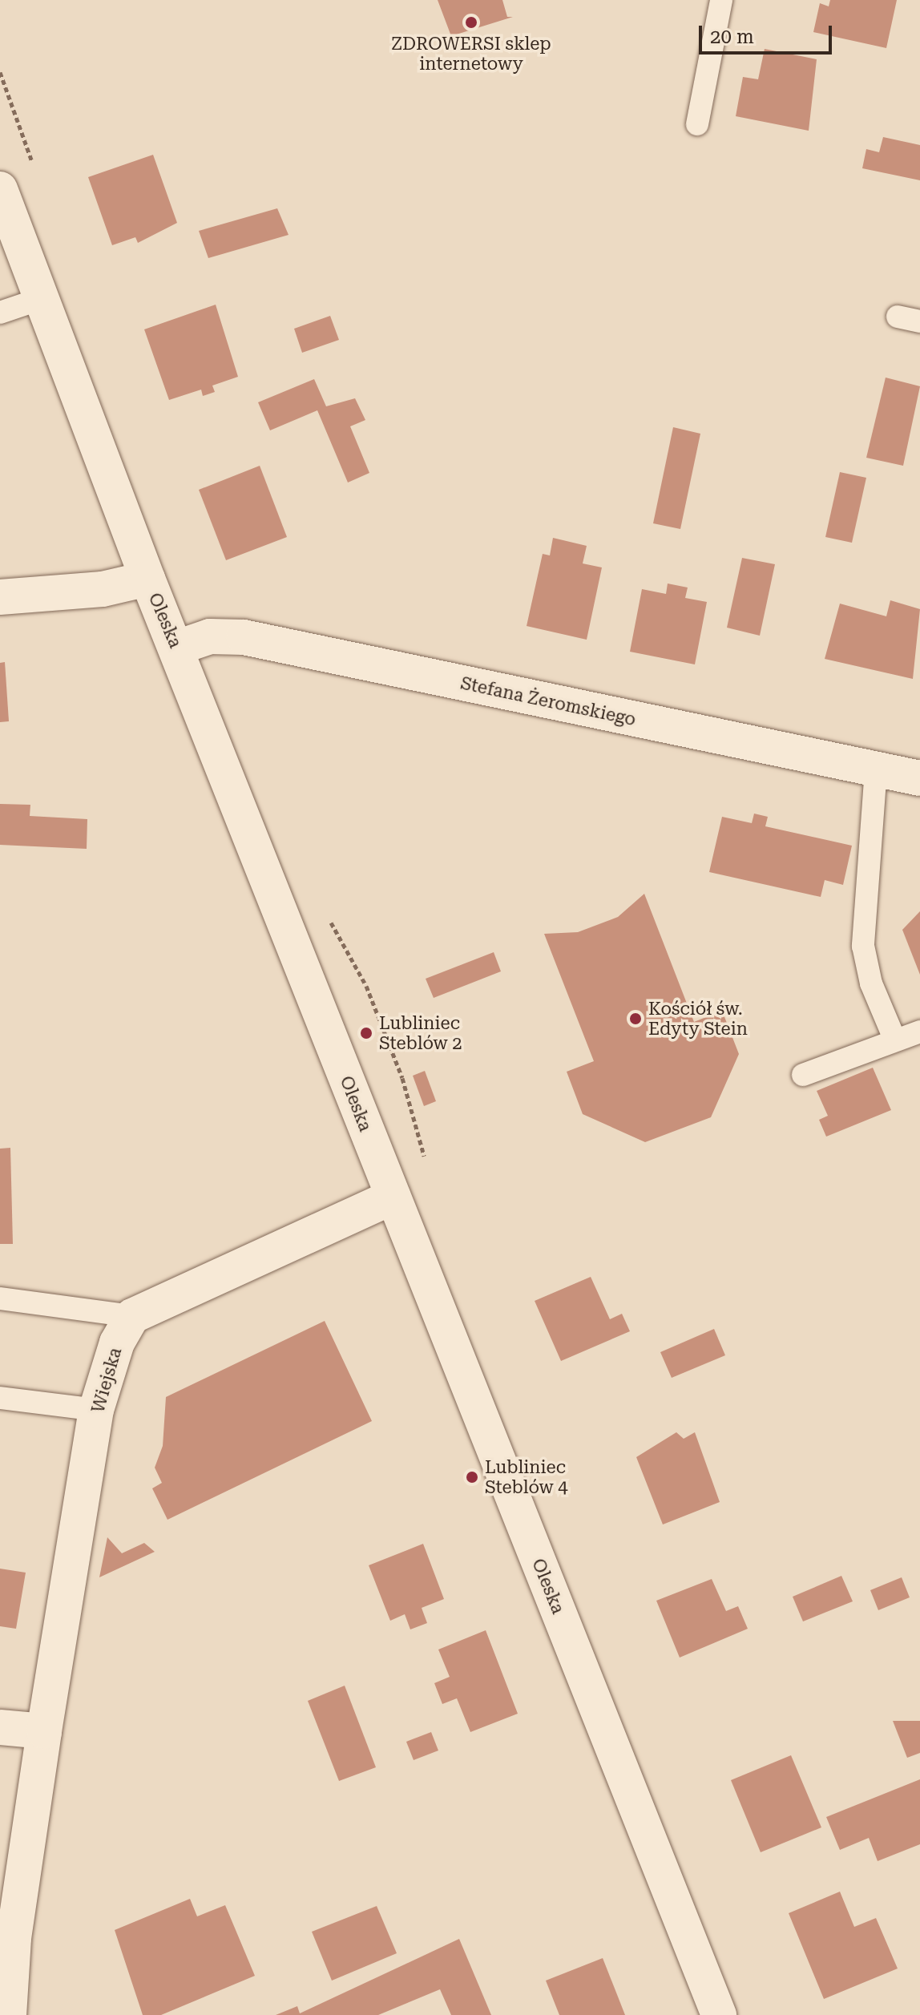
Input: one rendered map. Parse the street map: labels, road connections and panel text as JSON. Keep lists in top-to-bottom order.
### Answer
{
  "streets": {
    "street": ["Oleska", "Stefana Żeromskiego", "Wiejska"]
  },
  "crossings": [
    ["Oleska", "Stefana Żeromskiego"]
  ],
  "places": [
    "ZDROWERSI sklep internetowy",
    "Kościół św. Edyty Stein",
    "Lubliniec Steblów 2",
    "Lubliniec Steblów 4"
  ],
  "scale_bar": "20 m"
}
